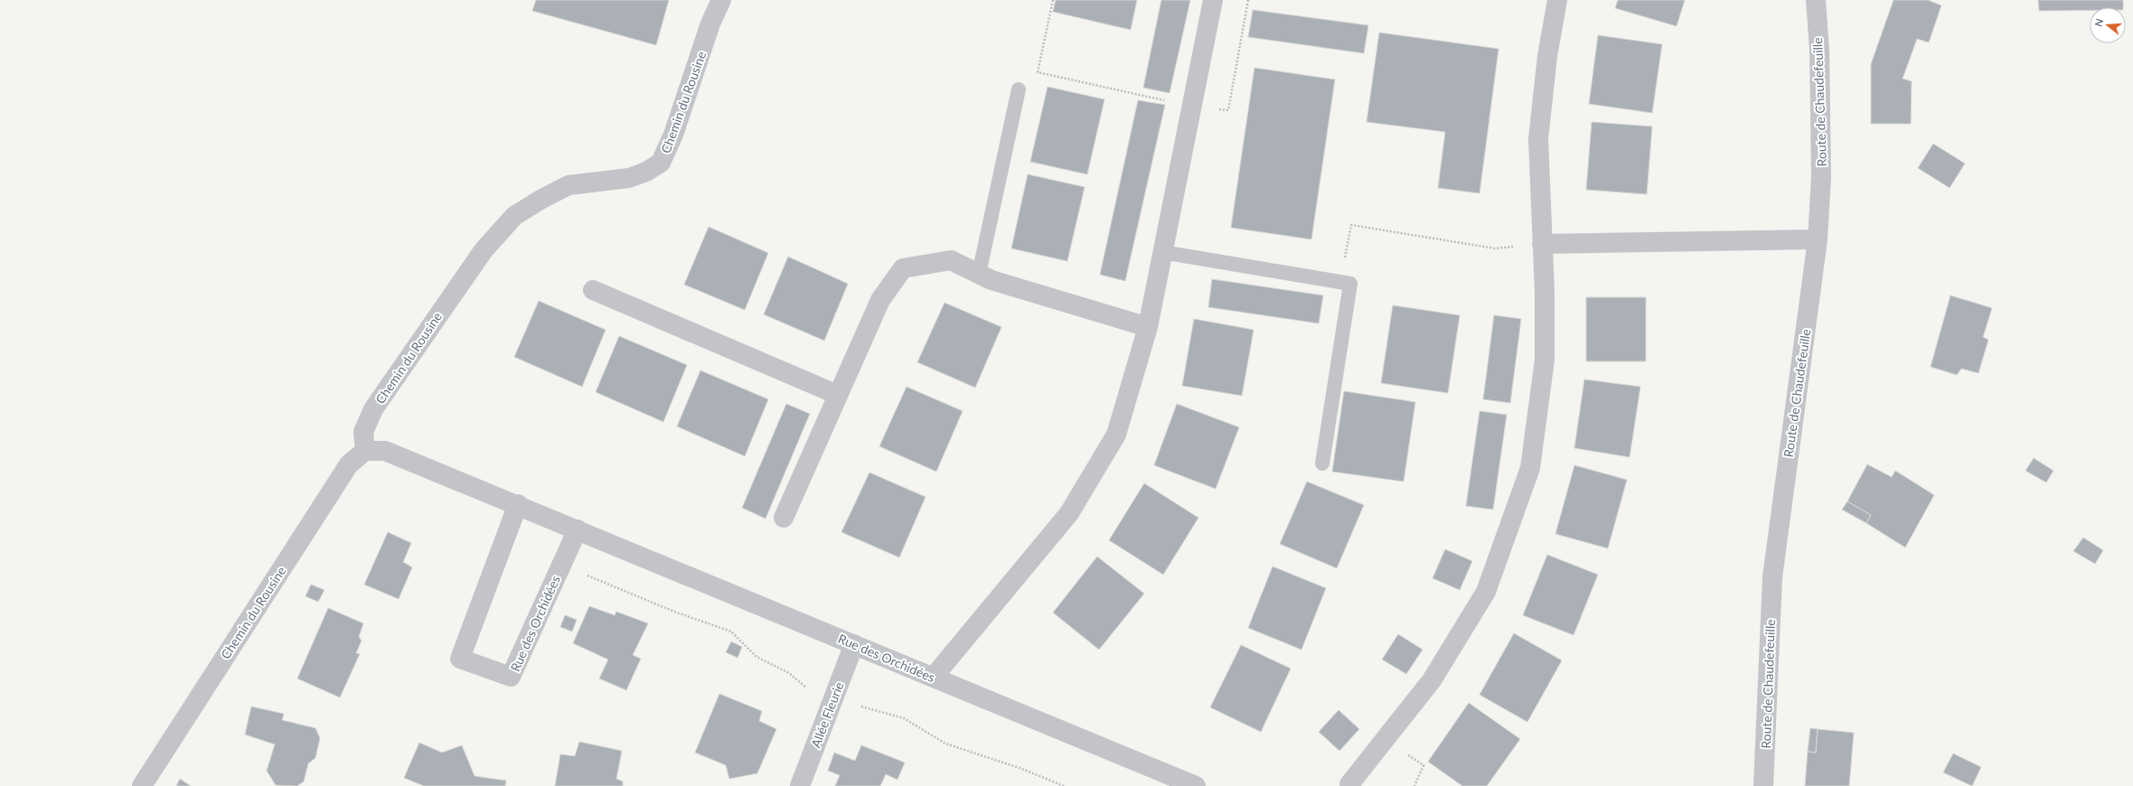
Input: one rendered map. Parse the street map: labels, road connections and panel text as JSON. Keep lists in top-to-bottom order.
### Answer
{
  "streets": {
    "street": [
      "Chemin du Rousine",
      "Route de Chaudefeuille",
      "Rue des Orchidées",
      "Allée Fleurie"
    ]
  },
  "crossings": [
    ["Chemin du Rousine", "Rue des Orchidées"],
    ["Rue des Orchidées", "Allée Fleurie"]
  ],
  "north": "left"
}
